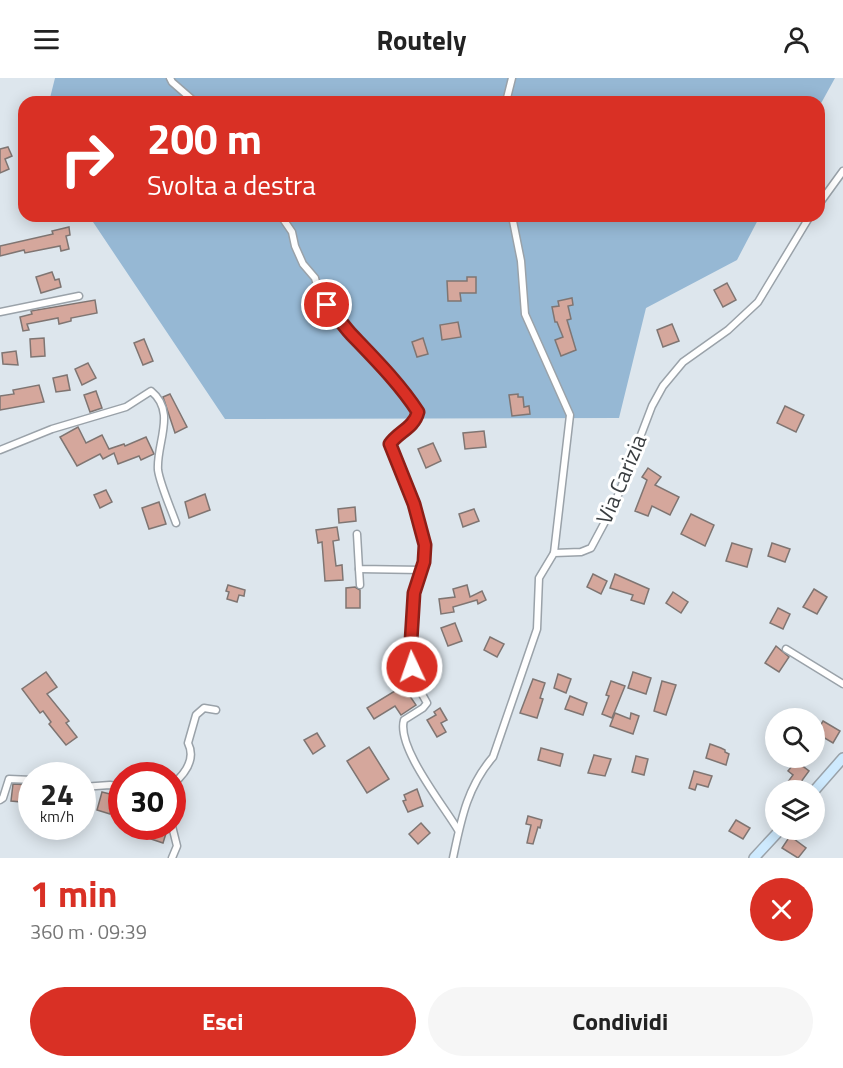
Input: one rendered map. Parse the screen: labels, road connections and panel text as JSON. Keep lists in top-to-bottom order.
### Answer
{
  "streets": {
    "street": ["Via Carizia"]
  },
  "page": {
    "header": "Routely",
    "turn": ["200 m", "Svolta a destra"],
    "speed": "24 km/h",
    "limit": "30",
    "heading": ["1 min", "360 m · 09:39"],
    "buttons": ["Esci", "Condividi"]
  }
}
